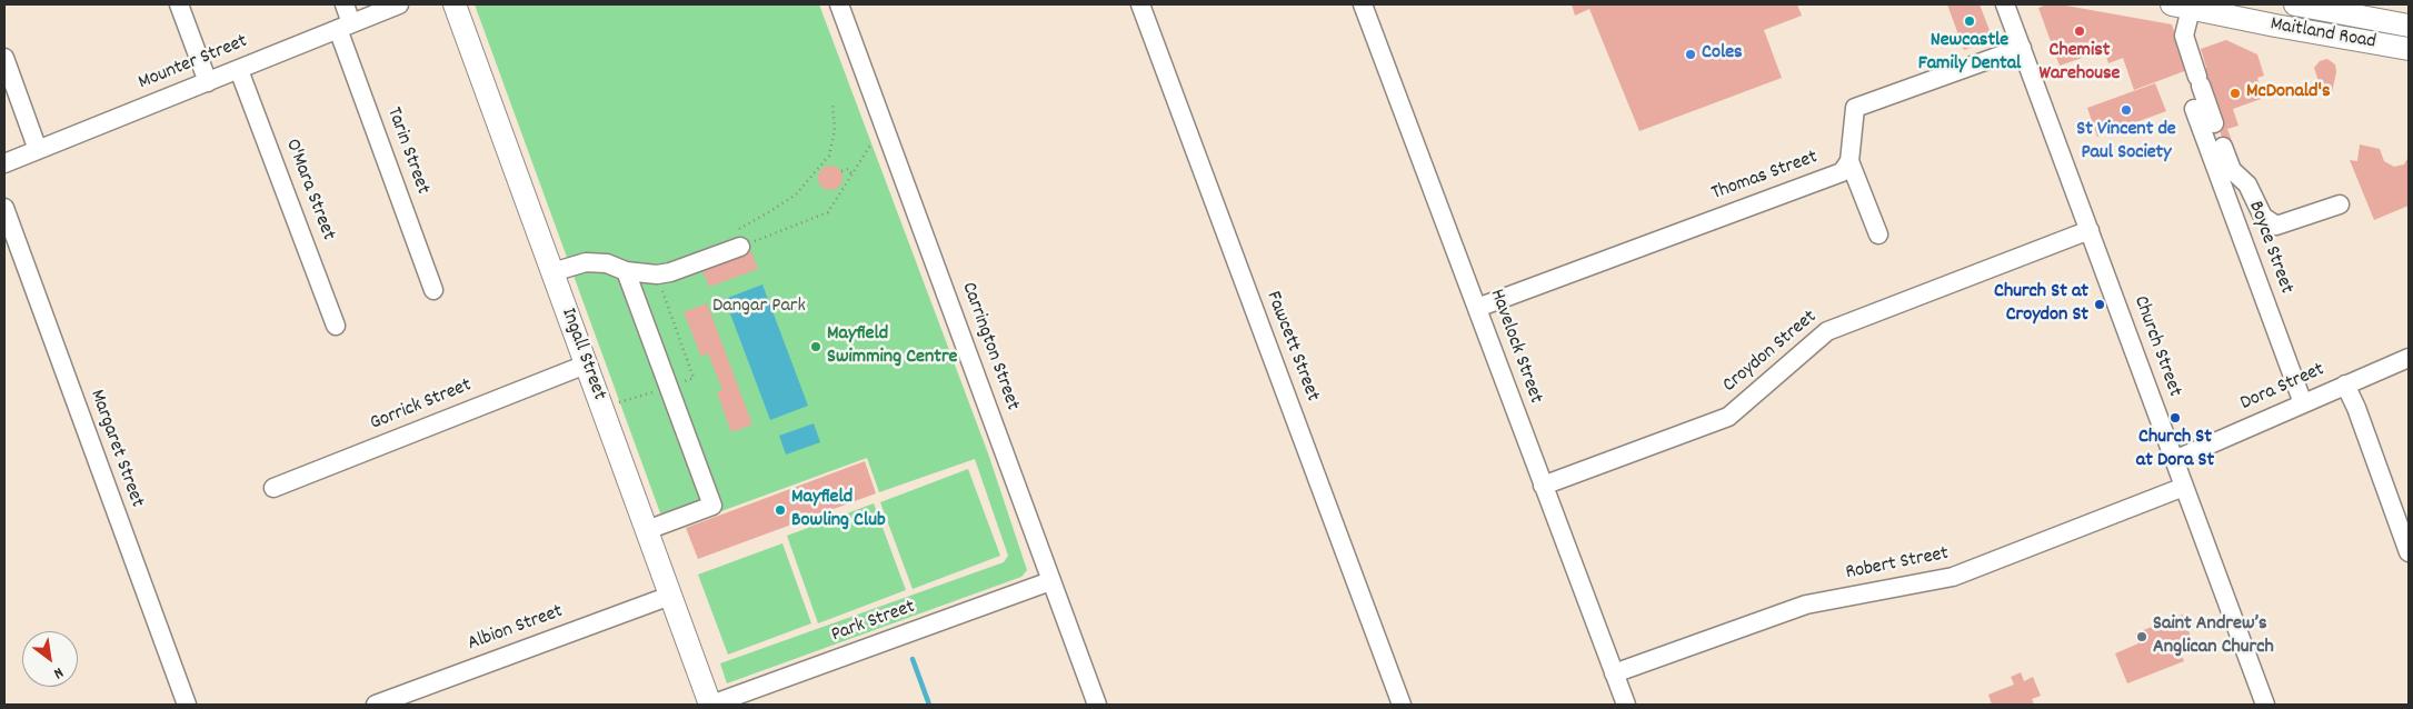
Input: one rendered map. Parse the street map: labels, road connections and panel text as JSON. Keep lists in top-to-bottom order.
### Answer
{
  "streets": {
    "main road": ["Maitland Road", "Ingall Street"],
    "street": [
      "Mounter Street",
      "Tarin Street",
      "Thomas Street",
      "O'Mara Street",
      "Boyce Street",
      "Carrington Street",
      "Fawcett Street",
      "Havelock Street",
      "Church Street",
      "Croydon Street",
      "Dora Street",
      "Gorrick Street",
      "Margaret Street",
      "Robert Street",
      "Park Street",
      "Albion Street"
    ]
  },
  "crossings": [
    ["Mounter Street", "Tarin Street"],
    ["Mounter Street", "O'Mara Street"],
    ["Thomas Street", "Havelock Street"],
    ["Boyce Street", "Dora Street"],
    ["Carrington Street", "Park Street"],
    ["Havelock Street", "Croydon Street"],
    ["Havelock Street", "Robert Street"],
    ["Church Street", "Croydon Street"],
    ["Church Street", "Dora Street"],
    ["Church Street", "Robert Street"],
    ["Ingall Street", "Gorrick Street"],
    ["Ingall Street", "Park Street"],
    ["Ingall Street", "Albion Street"]
  ],
  "parks": ["Dangar Park"],
  "places": [
    "Newcastle Family Dental",
    "Chemist Warehouse",
    "Coles",
    "McDonald's",
    "St Vincent de Paul Society",
    "Church St at Croydon St",
    "Mayfield Swimming Centre",
    "Church St at Dora St",
    "Mayfield Bowling Club",
    "Saint Andrew’s Anglican Church"
  ],
  "north": "bottom right"
}
